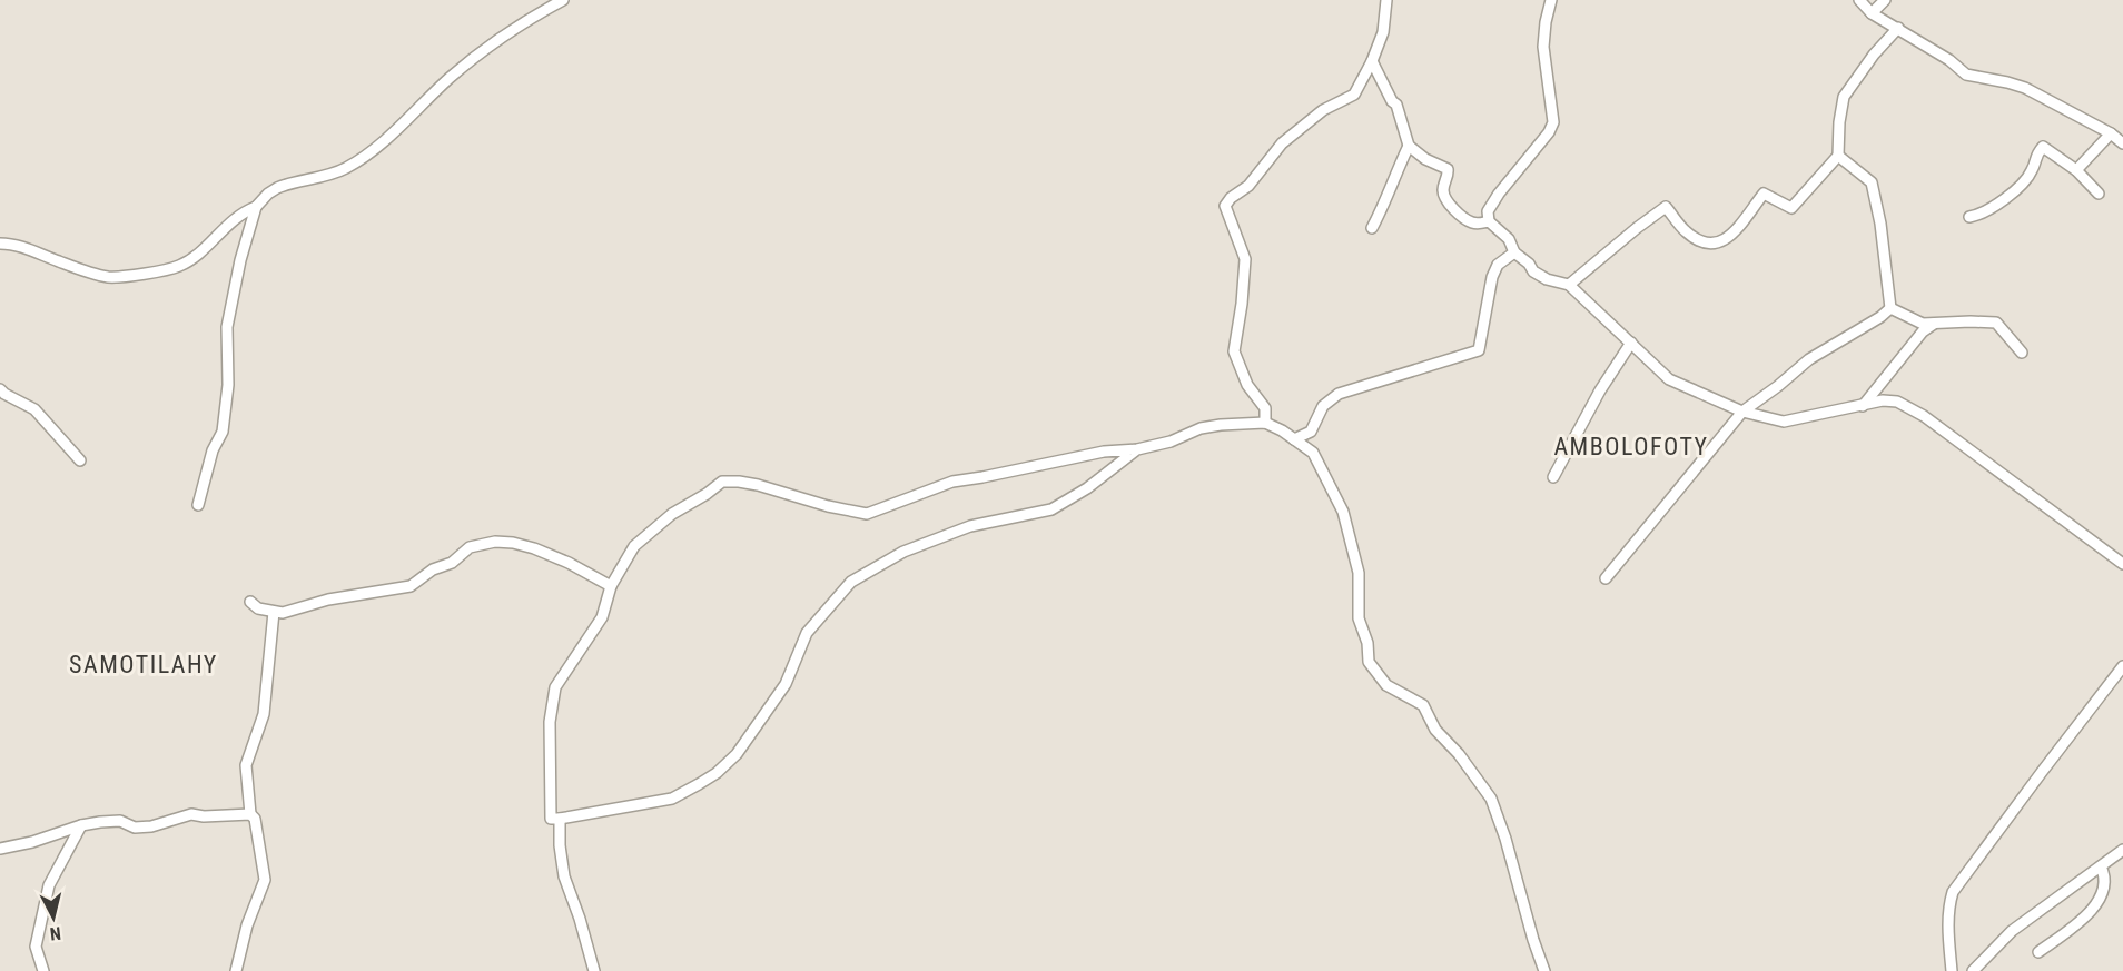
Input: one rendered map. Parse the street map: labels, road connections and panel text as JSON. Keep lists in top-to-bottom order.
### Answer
{
  "districts": ["AMBOLOFOTY", "SAMOTILAHY"],
  "north": "bottom"
}
